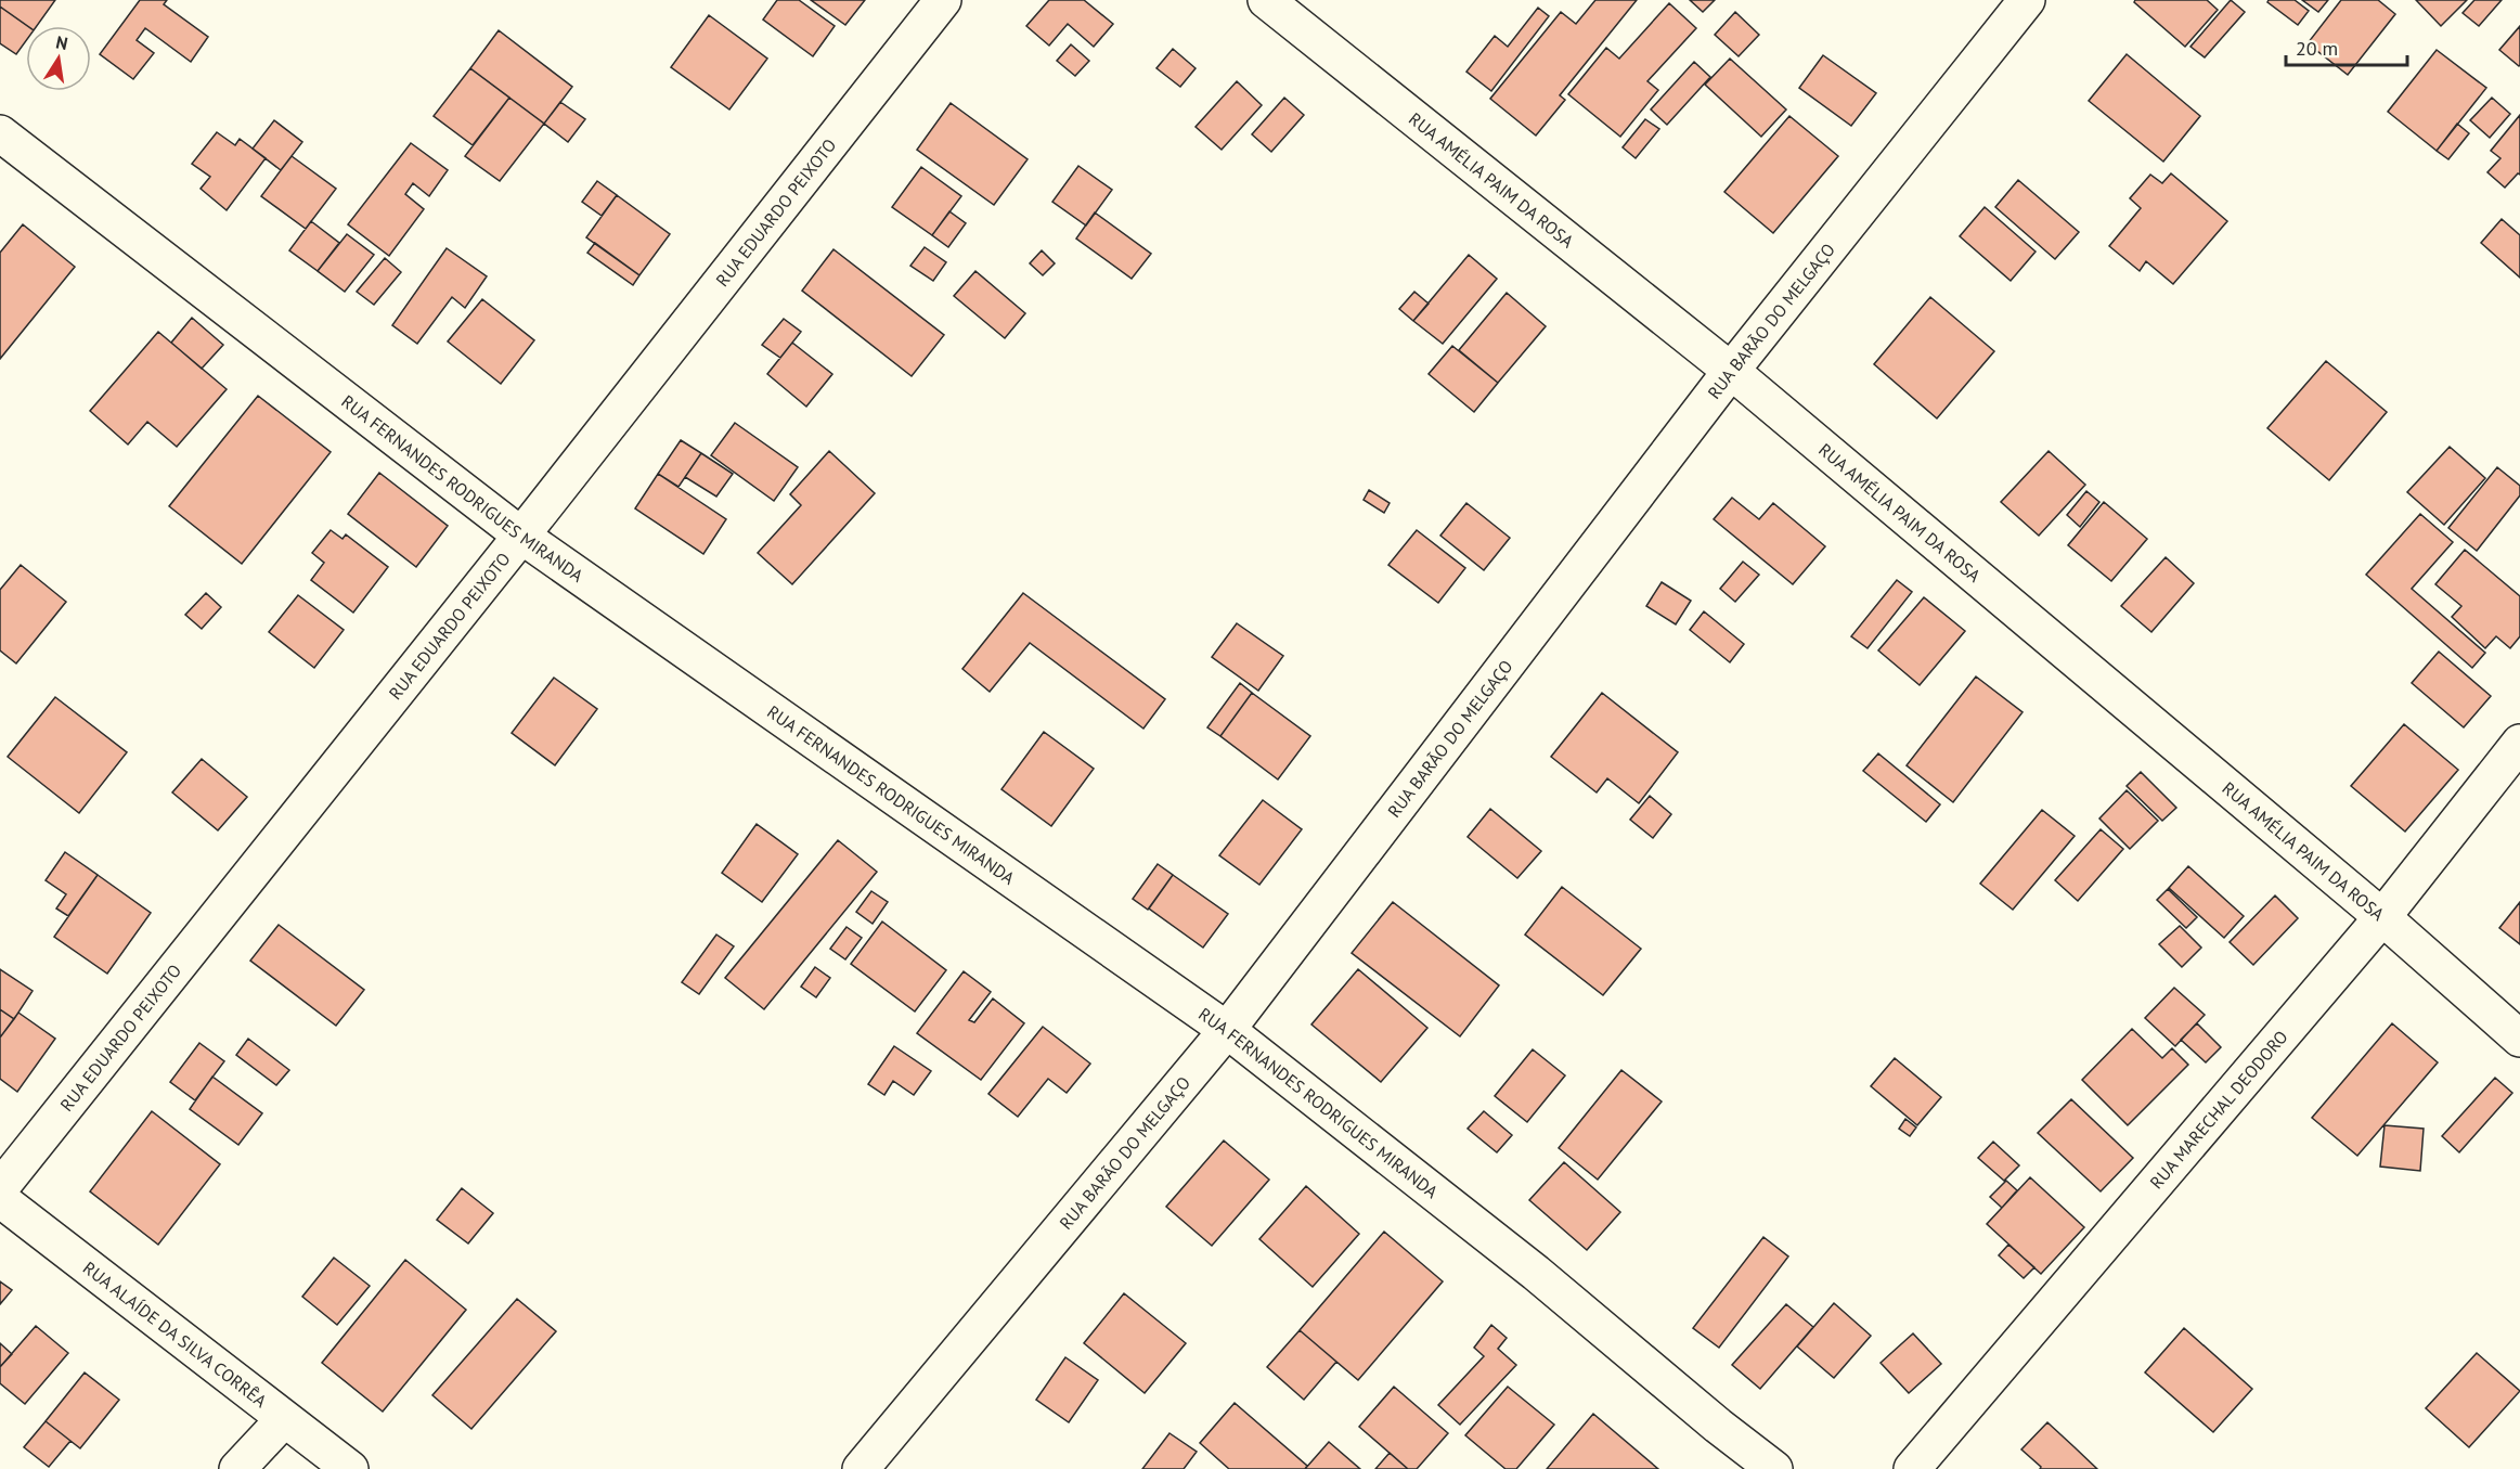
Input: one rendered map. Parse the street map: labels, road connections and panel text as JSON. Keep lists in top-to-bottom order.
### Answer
{
  "streets": {
    "street": [
      "RUA AMÉLIA PAIM DA ROSA",
      "RUA EDUARDO PEIXOTO",
      "RUA BARÃO DO MELGAÇO",
      "RUA FERNANDES RODRIGUES MIRANDA",
      "RUA MARECHAL DEODORO",
      "RUA ALAÍDE DA SILVA CORRÊA"
    ]
  },
  "crossings": [
    ["RUA AMÉLIA PAIM DA ROSA", "RUA BARÃO DO MELGAÇO"],
    ["RUA AMÉLIA PAIM DA ROSA", "RUA MARECHAL DEODORO"],
    ["RUA EDUARDO PEIXOTO", "RUA FERNANDES RODRIGUES MIRANDA"],
    ["RUA BARÃO DO MELGAÇO", "RUA FERNANDES RODRIGUES MIRANDA"]
  ],
  "scale_bar": "20 m",
  "north": "top"
}
